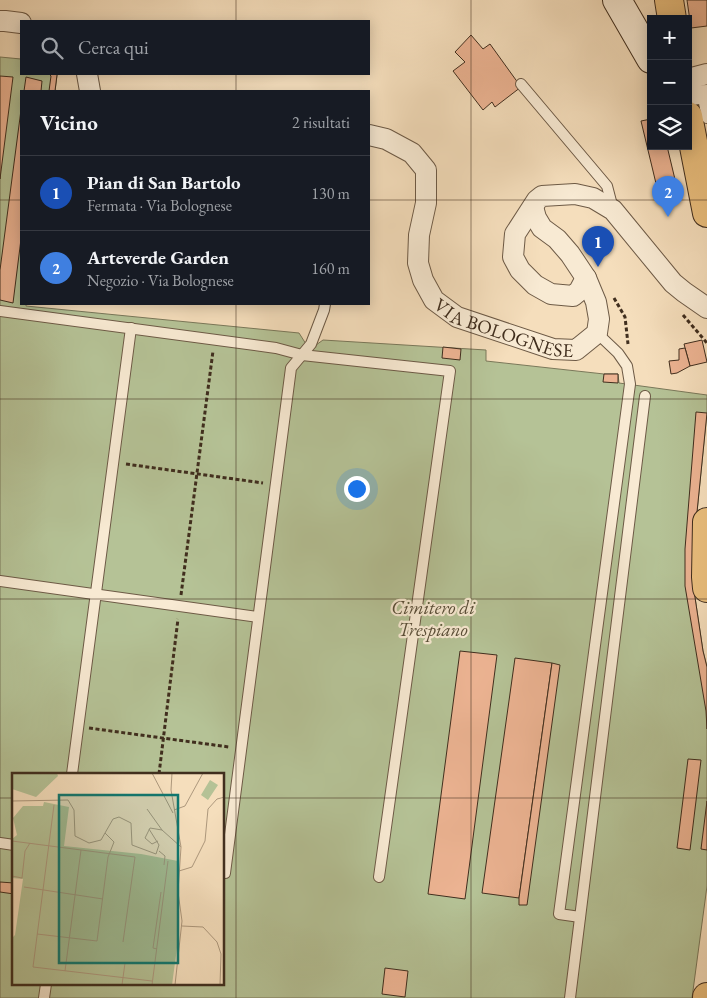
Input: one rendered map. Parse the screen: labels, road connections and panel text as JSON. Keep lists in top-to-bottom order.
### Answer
{
  "streets": {
    "street": ["VIA BOLOGNESE"]
  },
  "parks": ["Cimitero di Trespiano"],
  "page": {
    "map_buttons": ["+", "−"],
    "search": "Cerca qui",
    "heading": ["Vicino", "2 risultati"],
    "list": [
      {
        "mark": "1",
        "name": "Pian di San Bartolo",
        "note": "Fermata · Via Bolognese",
        "value": "130 m"
      },
      {
        "mark": "2",
        "name": "Arteverde Garden",
        "note": "Negozio · Via Bolognese",
        "value": "160 m"
      }
    ],
    "pins": ["2", "1"]
  }
}
